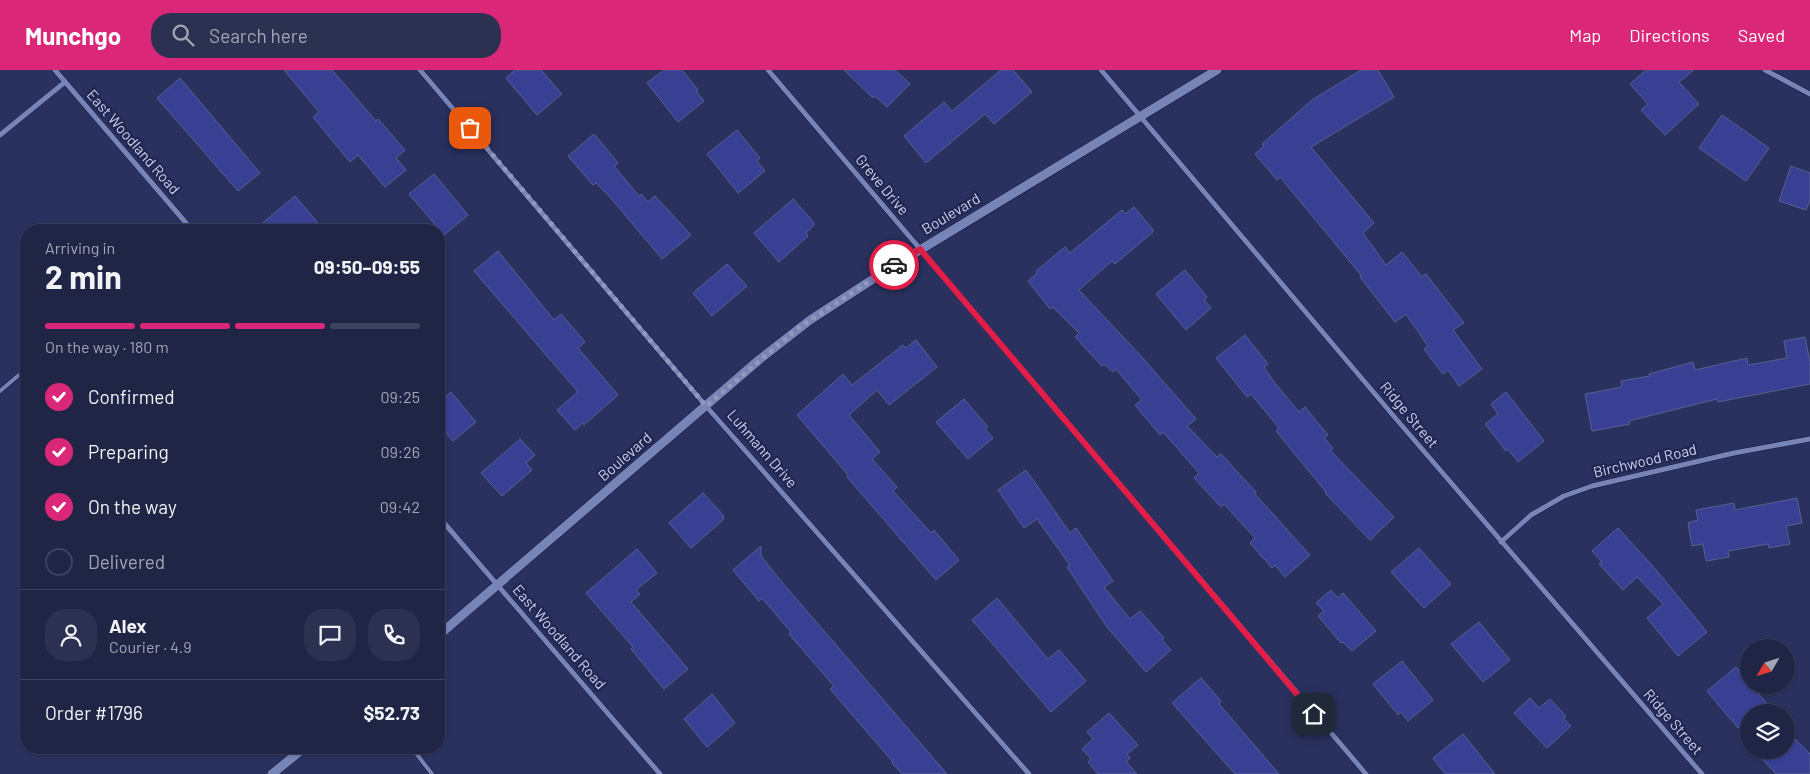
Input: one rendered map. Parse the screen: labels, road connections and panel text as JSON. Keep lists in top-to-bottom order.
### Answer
{
  "streets": {
    "street": [
      "East Woodland Road",
      "Greve Drive",
      "Boulevard",
      "Ridge Street",
      "Luhmann Drive",
      "Birchwood Road"
    ]
  },
  "crossings": [
    ["East Woodland Road", "Boulevard"],
    ["Greve Drive", "Boulevard"],
    ["Boulevard", "Ridge Street"],
    ["Boulevard", "Luhmann Drive"],
    ["Ridge Street", "Birchwood Road"]
  ],
  "north": "bottom left",
  "page": {
    "header": "Munchgo",
    "search": "Search here",
    "nav": ["Map", "Directions", "Saved"],
    "heading": ["2 min", "Arriving in", "09:50–09:55"],
    "panel": [
      "Alex",
      "Courier · 4.9",
      "Order #1796",
      "$52.73"
    ],
    "bar": "On the way · 180 m",
    "list": [
      ["Confirmed", "09:25"],
      ["Preparing", "09:26"],
      ["On the way", "09:42"],
      "Delivered"
    ]
  }
}
